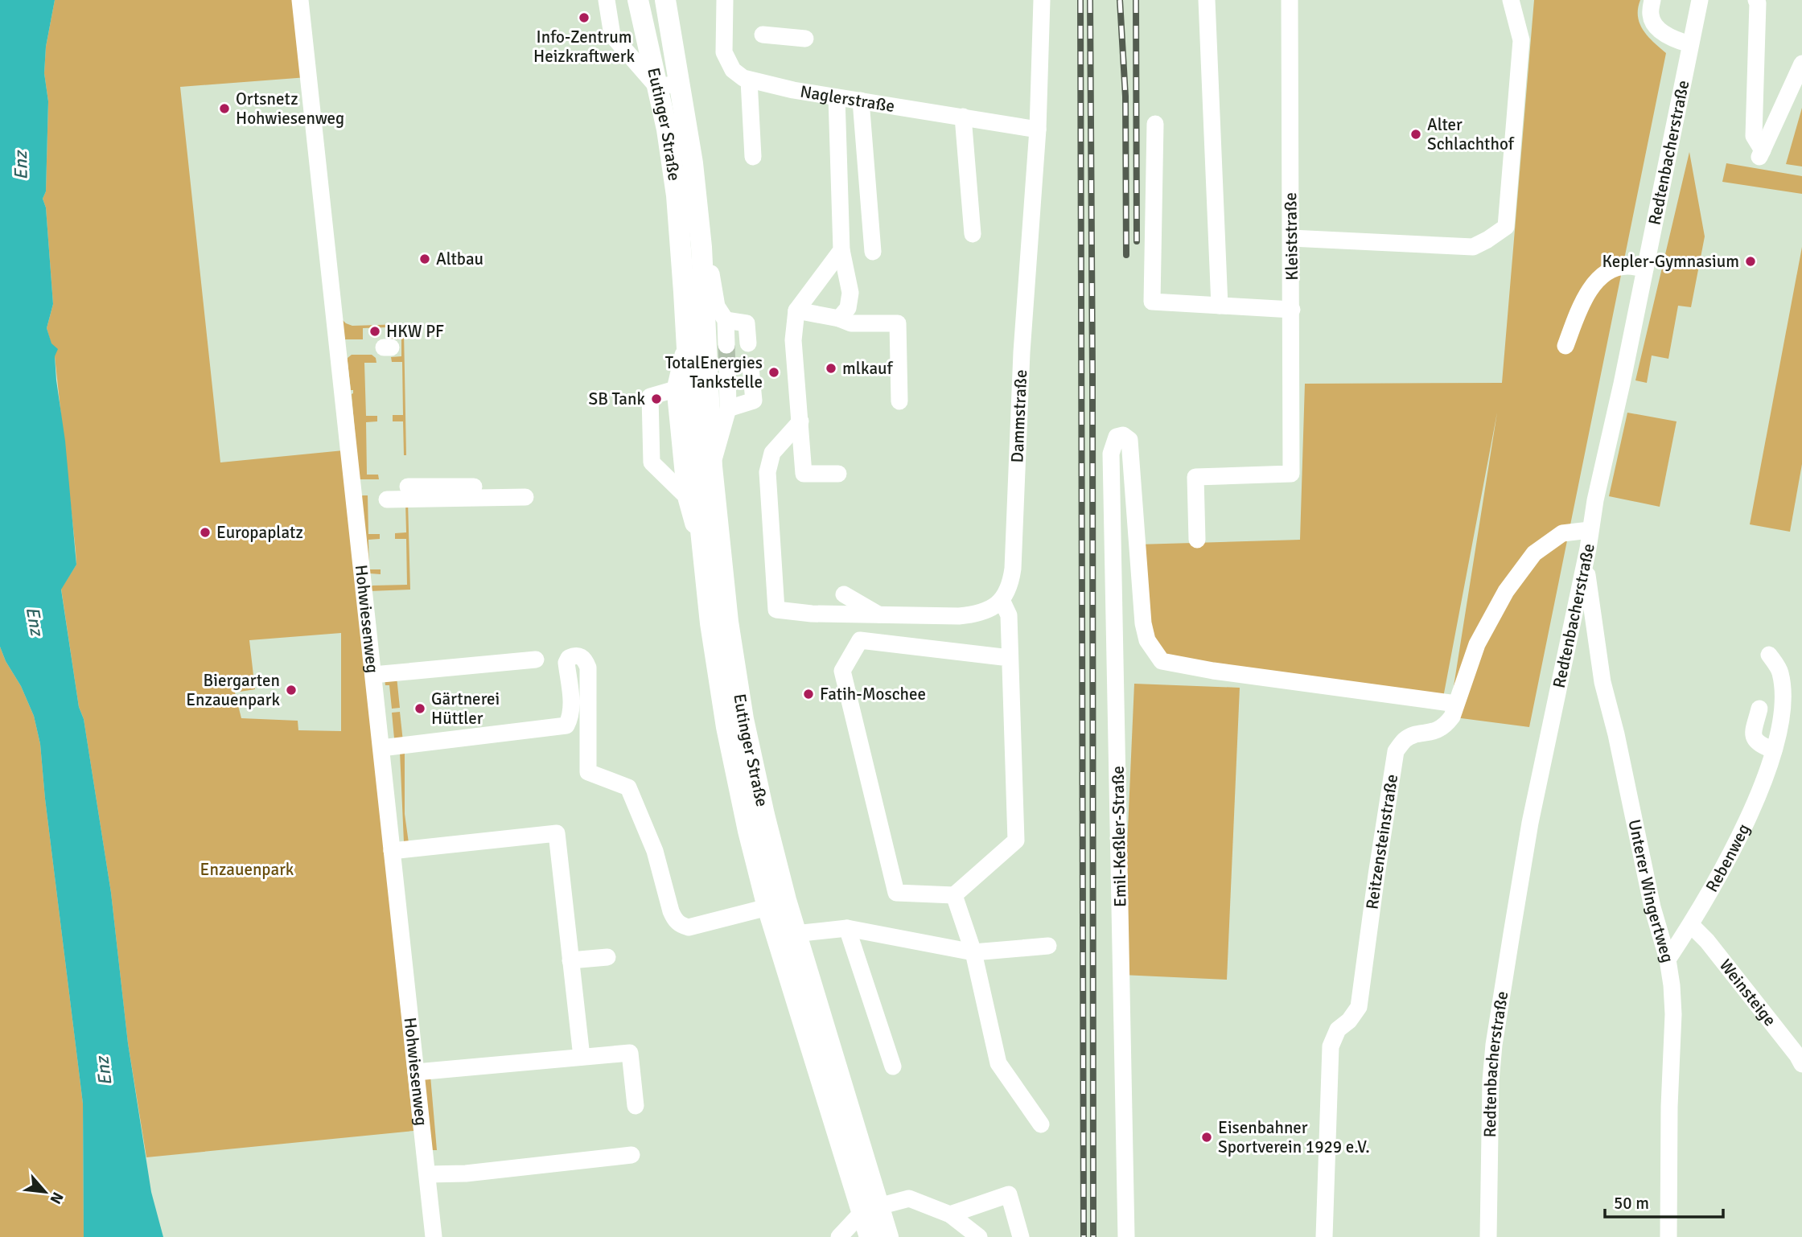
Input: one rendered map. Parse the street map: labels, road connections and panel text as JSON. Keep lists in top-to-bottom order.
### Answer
{
  "streets": {
    "main road": ["Eutinger Straße"],
    "street": [
      "Naglerstraße",
      "Redtenbacherstraße",
      "Kleiststraße",
      "Dammstraße",
      "Hohwiesenweg",
      "Emil-Keßler-Straße",
      "Reitzensteinstraße",
      "Rebenweg",
      "Unterer Wingertweg",
      "Weinsteige"
    ]
  },
  "crossings": [
    ["Naglerstraße", "Dammstraße"],
    ["Redtenbacherstraße", "Reitzensteinstraße"],
    ["Redtenbacherstraße", "Unterer Wingertweg"],
    ["Emil-Keßler-Straße", "Reitzensteinstraße"],
    ["Rebenweg", "Unterer Wingertweg"],
    ["Rebenweg", "Weinsteige"]
  ],
  "water": ["Enz"],
  "parks": ["Enzauenpark"],
  "places": [
    "Info-Zentrum Heizkraftwerk",
    "Ortsnetz Hohwiesenweg",
    "Alter Schlachthof",
    "Altbau",
    "Kepler-Gymnasium",
    "HKW PF",
    "mlkauf",
    "TotalEnergies Tankstelle",
    "SB Tank",
    "Europaplatz",
    "Biergarten Enzauenpark",
    "Fatih-Moschee",
    "Gärtnerei Hüttler",
    "Eisenbahner Sportverein 1929 e.V."
  ],
  "scale_bar": "50 m",
  "north": "bottom right"
}
